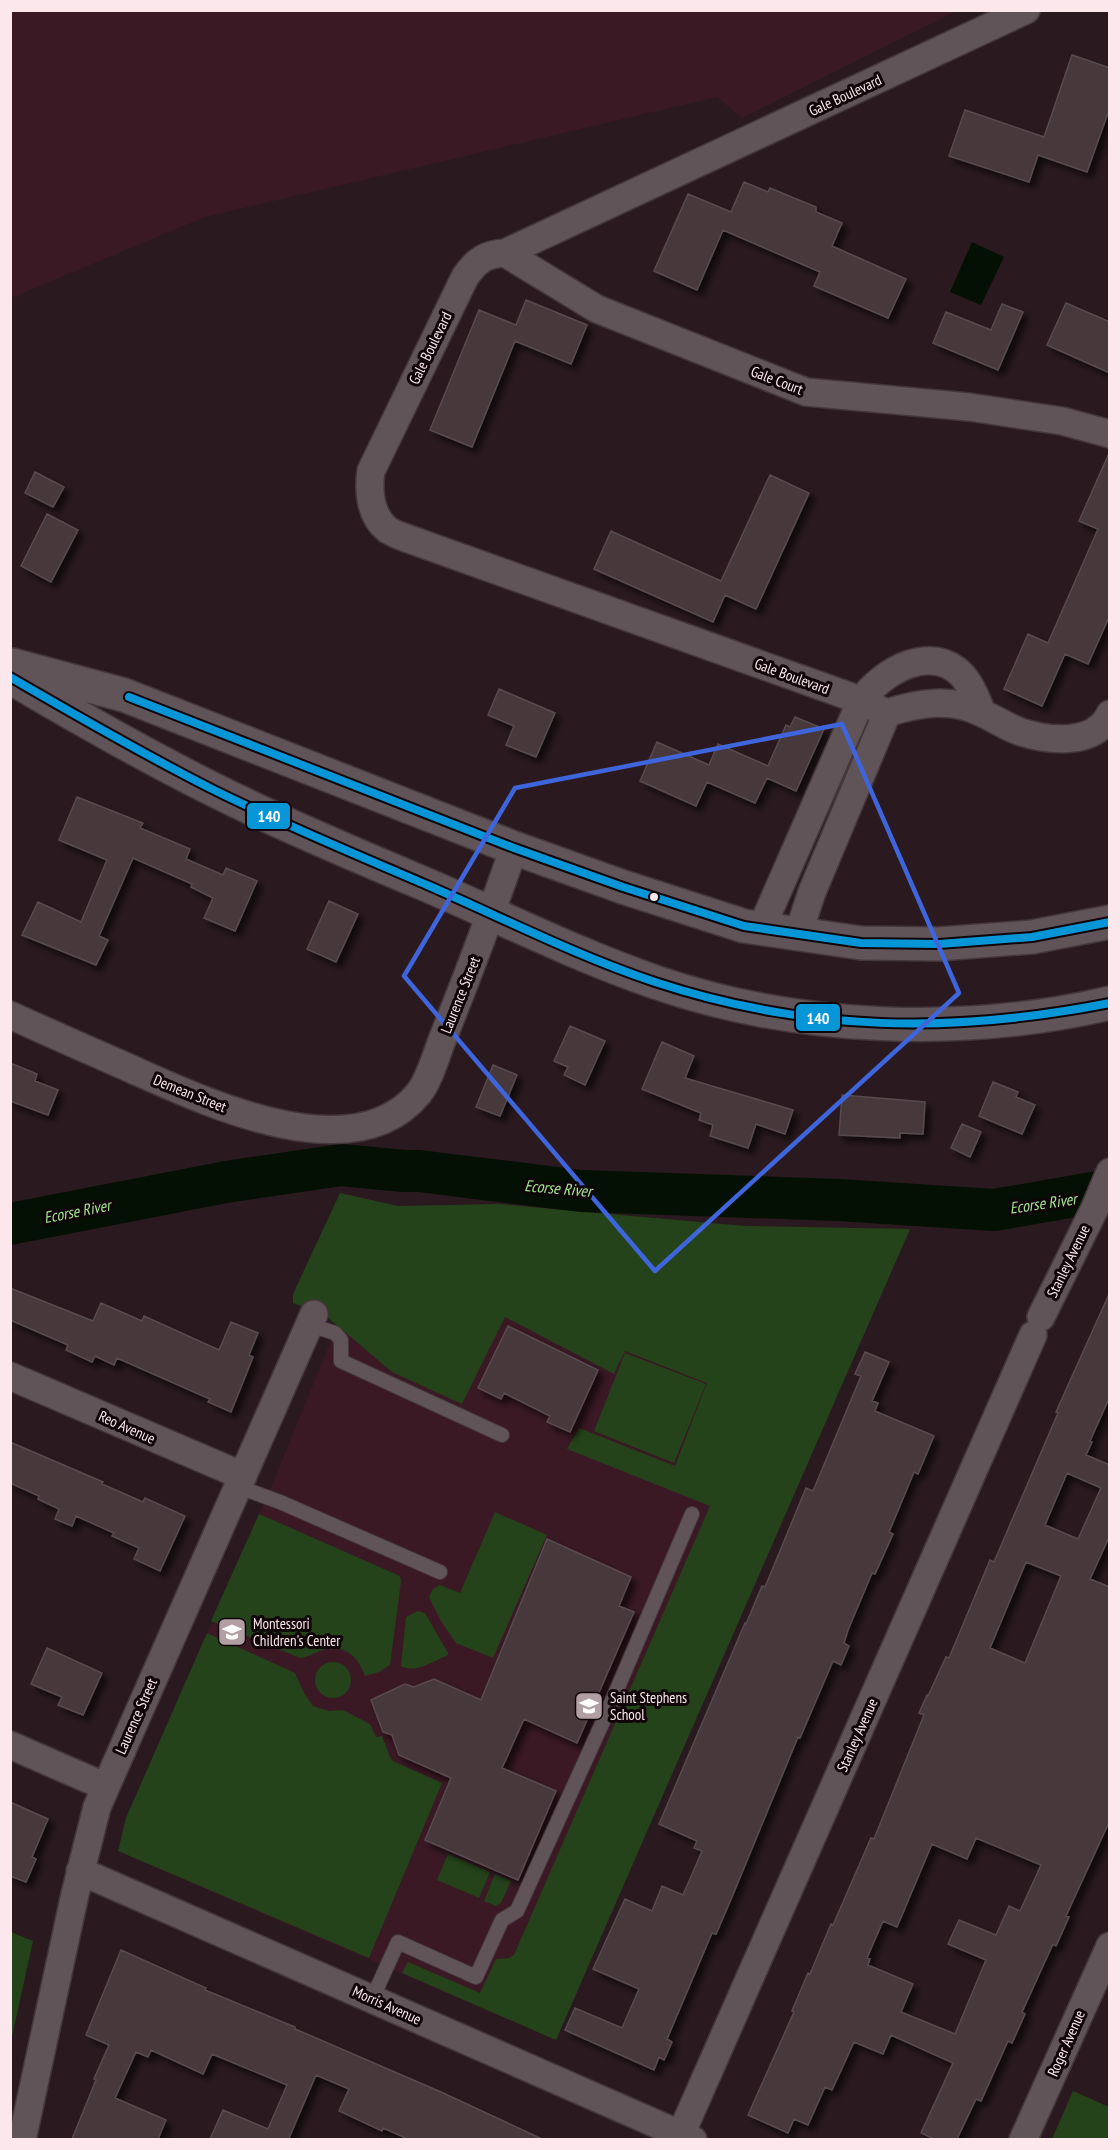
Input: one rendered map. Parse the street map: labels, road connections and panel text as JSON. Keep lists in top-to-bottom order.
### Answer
{
  "streets": {
    "street": [
      "Gale Boulevard",
      "Gale Court",
      "Laurence Street",
      "Demean Street",
      "Stanley Avenue",
      "Reo Avenue",
      "Morris Avenue",
      "Roger Avenue"
    ]
  },
  "crossings": [
    ["Gale Boulevard", "Gale Court"],
    ["Laurence Street", "Demean Street"],
    ["Laurence Street", "Reo Avenue"],
    ["Laurence Street", "Morris Avenue"],
    ["Stanley Avenue", "Morris Avenue"]
  ],
  "water": ["Ecorse River"],
  "places": {
    "school or university": ["Montessori Children's Center", "Saint Stephens School"]
  },
  "lines": ["transit line 140"]
}
